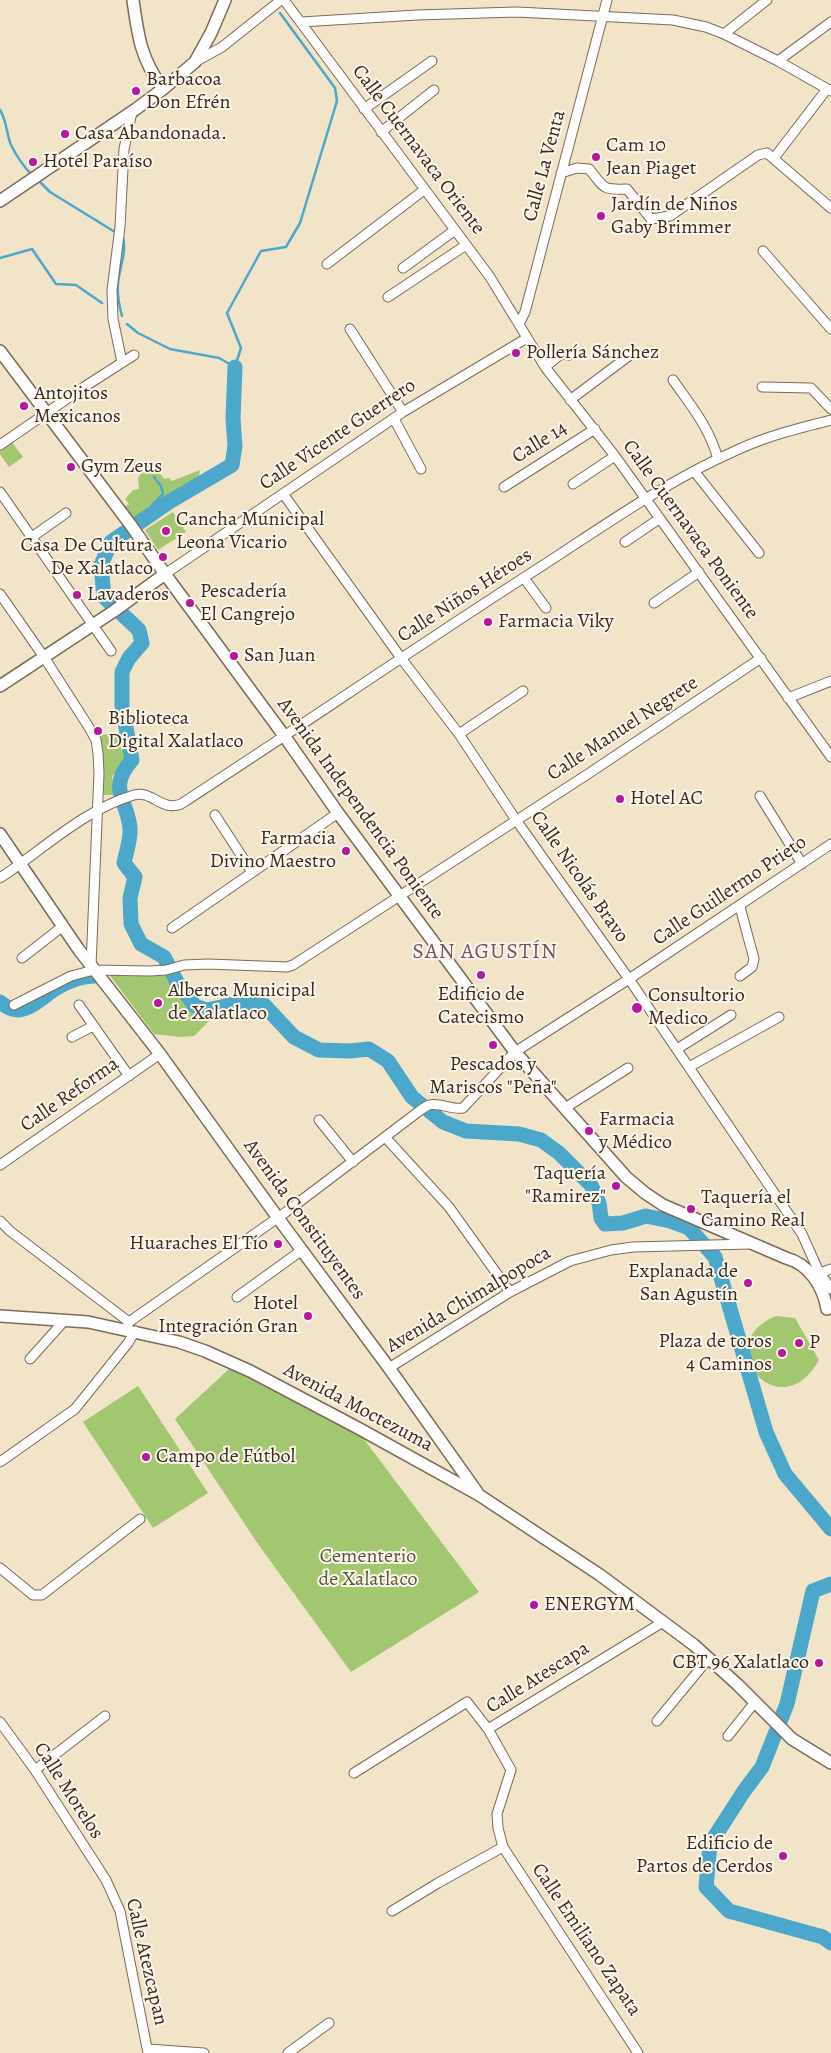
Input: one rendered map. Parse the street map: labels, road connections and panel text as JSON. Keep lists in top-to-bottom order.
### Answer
{
  "streets": {
    "main road": [
      "Calle Vicente Guerrero",
      "Avenida Independencia Poniente",
      "Avenida Constituyentes",
      "Avenida Moctezuma"
    ],
    "street": [
      "Calle Cuernavaca Oriente",
      "Calle La Venta",
      "Calle 14",
      "Calle Cuernavaca Poniente",
      "Calle Niños Héroes",
      "Calle Manuel Negrete",
      "Calle Nicolás Bravo",
      "Calle Guillermo Prieto",
      "Calle Reforma",
      "Avenida Chimalpopoca",
      "Calle Atescapa",
      "Calle Morelos",
      "Calle Emiliano Zapata",
      "Calle Atezcapan"
    ]
  },
  "crossings": [
    ["Calle Cuernavaca Oriente", "Calle La Venta"],
    ["Calle Cuernavaca Oriente", "Calle Cuernavaca Poniente"],
    ["Calle La Venta", "Calle Cuernavaca Poniente"],
    ["Calle Vicente Guerrero", "Calle Cuernavaca Poniente"],
    ["Calle Vicente Guerrero", "Avenida Independencia Poniente"],
    ["Calle Vicente Guerrero", "Calle Nicolás Bravo"],
    ["Calle 14", "Calle Cuernavaca Poniente"],
    ["Calle Cuernavaca Poniente", "Calle Niños Héroes"],
    ["Calle Cuernavaca Poniente", "Calle Manuel Negrete"],
    ["Calle Niños Héroes", "Avenida Independencia Poniente"],
    ["Calle Niños Héroes", "Calle Nicolás Bravo"],
    ["Calle Manuel Negrete", "Avenida Independencia Poniente"],
    ["Calle Manuel Negrete", "Calle Nicolás Bravo"],
    ["Calle Manuel Negrete", "Avenida Constituyentes"],
    ["Avenida Independencia Poniente", "Calle Nicolás Bravo"],
    ["Avenida Independencia Poniente", "Calle Guillermo Prieto"],
    ["Avenida Independencia Poniente", "Avenida Chimalpopoca"],
    ["Calle Nicolás Bravo", "Calle Guillermo Prieto"],
    ["Calle Reforma", "Avenida Constituyentes"],
    ["Avenida Constituyentes", "Avenida Chimalpopoca"],
    ["Avenida Constituyentes", "Avenida Moctezuma"],
    ["Avenida Moctezuma", "Calle Atescapa"],
    ["Calle Atescapa", "Calle Emiliano Zapata"],
    ["Calle Morelos", "Calle Atezcapan"]
  ],
  "districts": ["SAN AGUSTÍN"],
  "parks": ["Cementerio de Xalatlaco"],
  "places": [
    "Barbacoa Don Efrén",
    "Casa Abandonada.",
    "Cam 10 Jean Piaget",
    "Hotel Paraíso",
    "Jardín de Niños Gaby Brimmer",
    "Pollería Sánchez",
    "Antojitos Mexicanos",
    "Gym Zeus",
    "Cancha Municipal Leona Vicario",
    "Casa De Cultura De Xalatlaco",
    "Lavaderos",
    "Pescadería El Cangrejo",
    "Farmacia Viky",
    "San Juan",
    "Biblioteca Digital Xalatlaco",
    "Hotel AC",
    "Farmacia Divino Maestro",
    "Edificio de Catecismo",
    "Alberca Municipal de Xalatlaco",
    "Consultorio Medico",
    "Pescados y Mariscos \"Peña\"",
    "Farmacia y Médico",
    "Taquería \"Ramirez\"",
    "Taquería el Camino Real",
    "Huaraches El Tío",
    "Explanada de San Agustín",
    "Hotel Integración Gran",
    "P",
    "Plaza de toros 4 Caminos",
    "Campo de Fútbol",
    "ENERGYM",
    "CBT 96 Xalatlaco",
    "Edificio de Partos de Cerdos"
  ]
}
